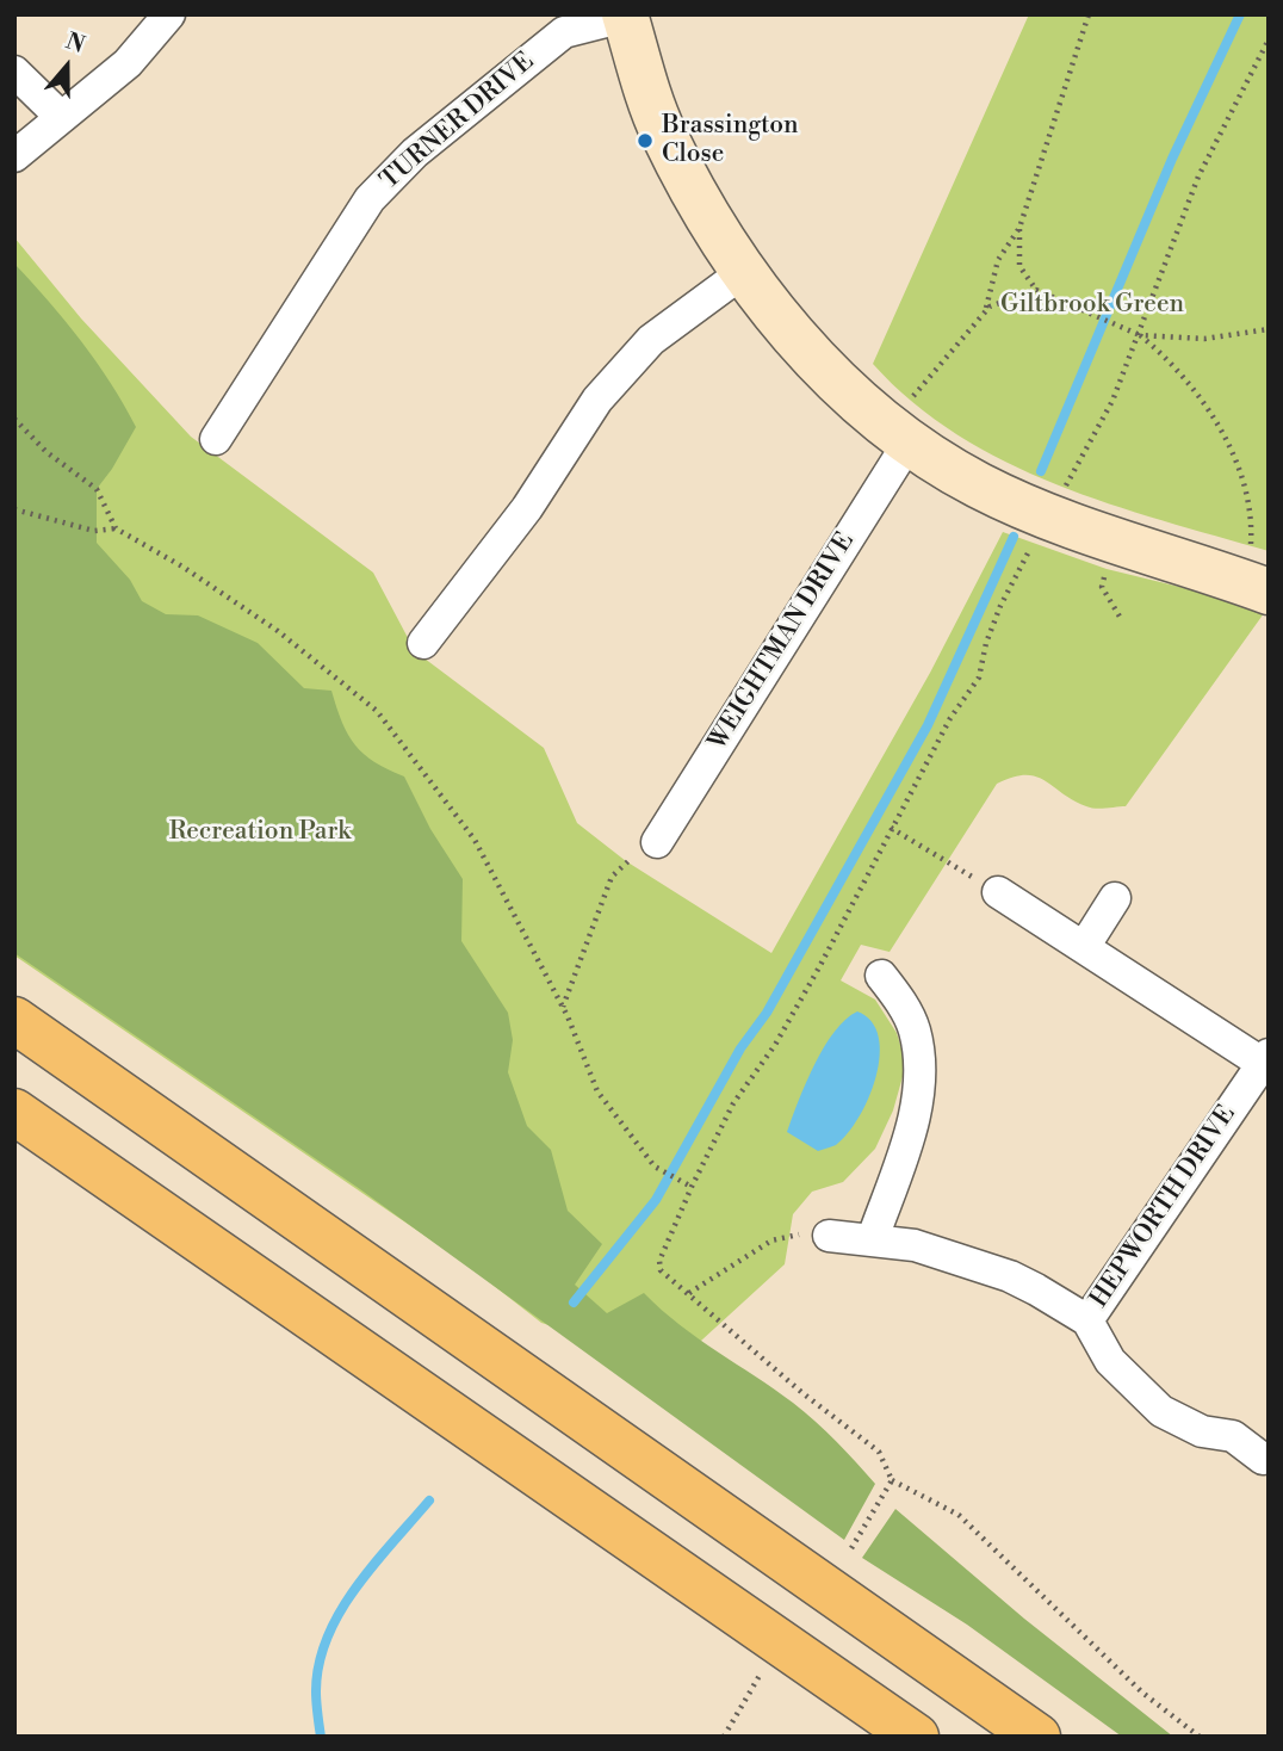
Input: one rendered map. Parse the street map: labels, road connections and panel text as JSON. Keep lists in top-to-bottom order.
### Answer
{
  "streets": {
    "street": ["TURNER DRIVE", "WEIGHTMAN DRIVE", "HEPWORTH DRIVE"]
  },
  "parks": ["Giltbrook Green", "Recreation Park"],
  "places": ["Brassington Close"],
  "north": "top"
}
